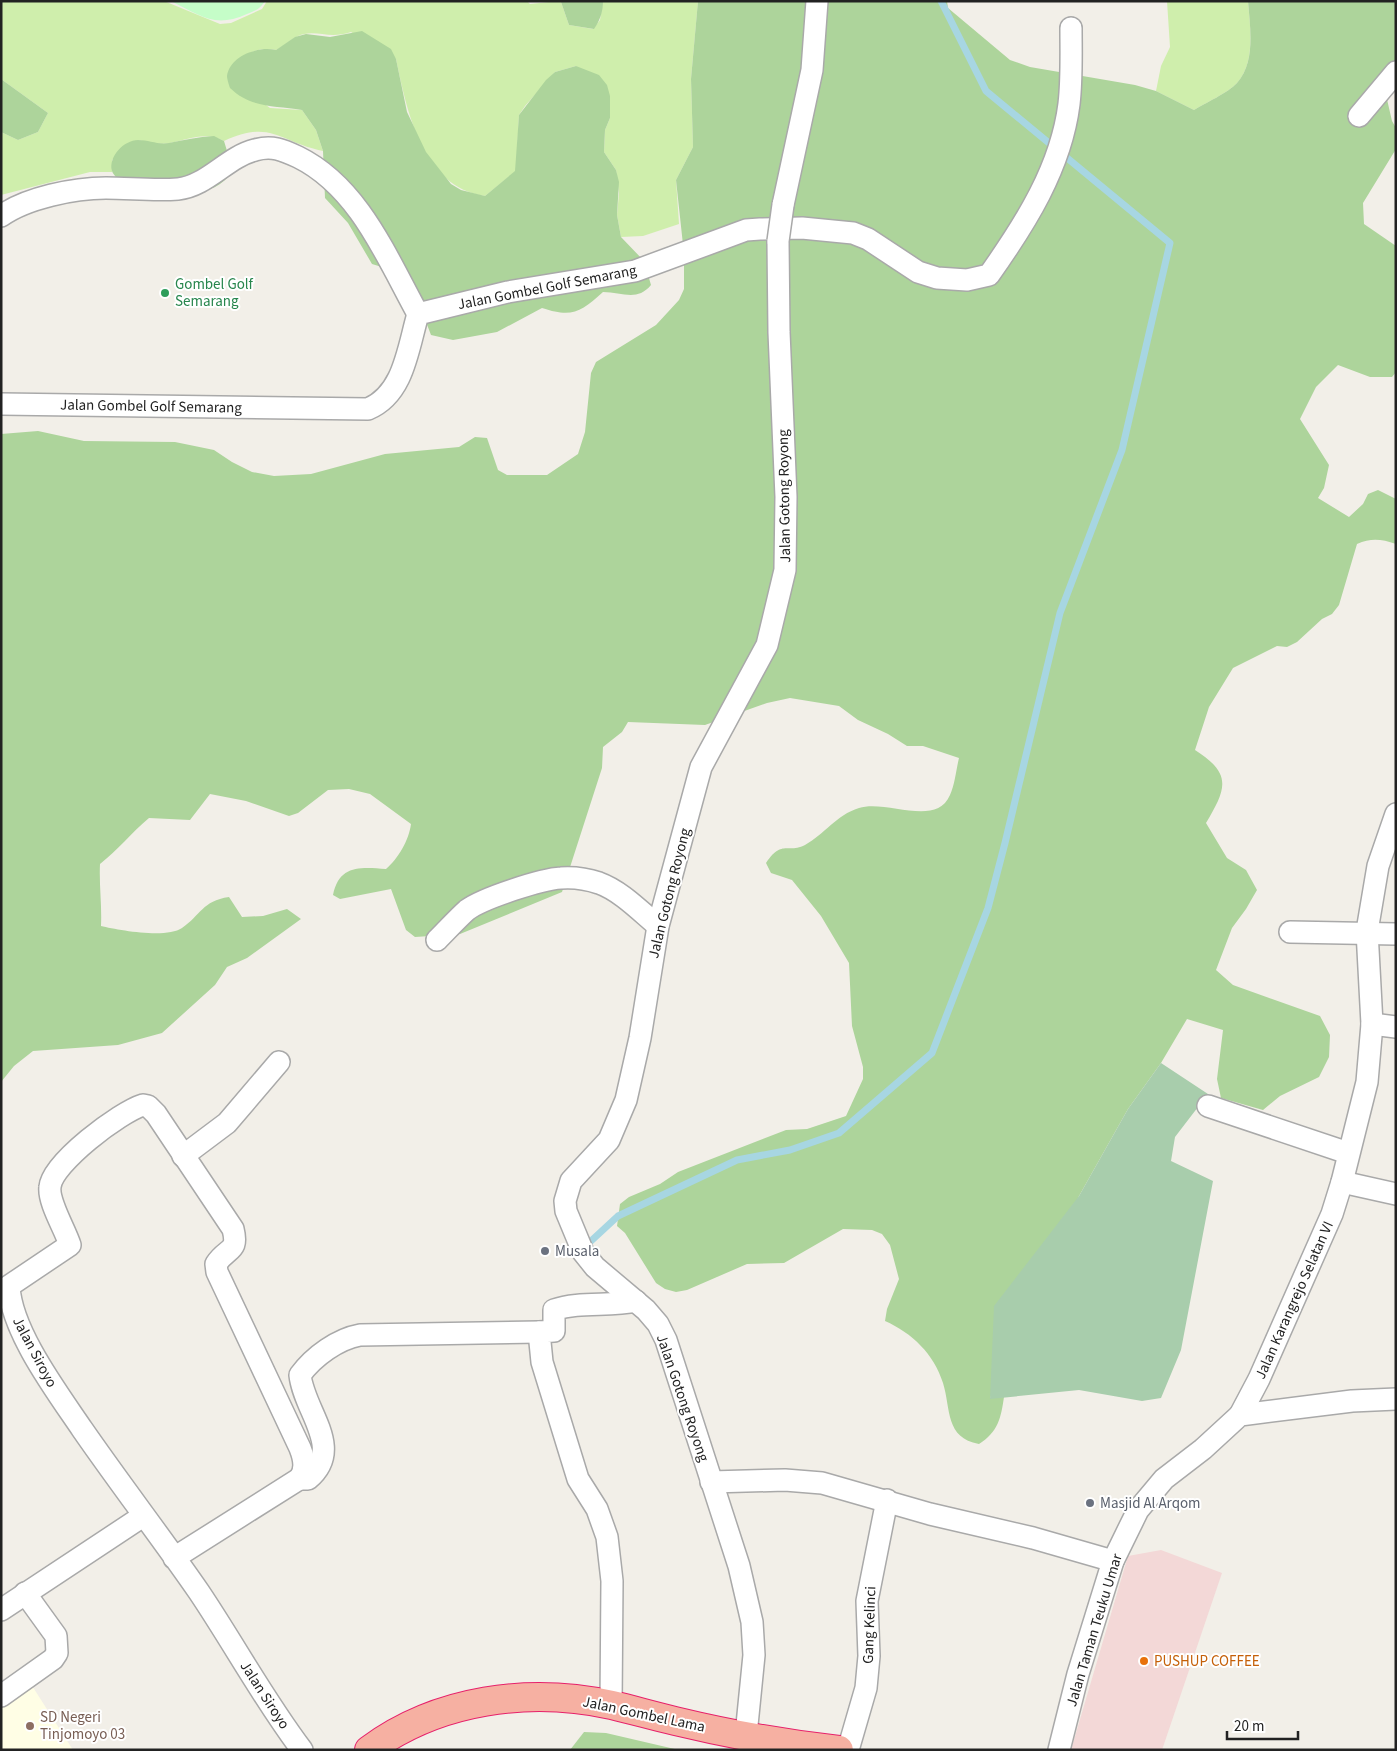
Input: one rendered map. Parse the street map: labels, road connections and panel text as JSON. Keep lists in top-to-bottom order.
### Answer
{
  "streets": {
    "highway": ["Jalan Gombel Lama"],
    "street": [
      "Jalan Gombel Golf Semarang",
      "Jalan Gotong Royong",
      "Jalan Karangrejo Selatan VI",
      "Jalan Siroyo",
      "Gang Kelinci",
      "Jalan Taman Teuku Umar"
    ]
  },
  "crossings": [
    ["Jalan Gotong Royong", "Jalan Gombel Lama"],
    ["Jalan Karangrejo Selatan VI", "Jalan Taman Teuku Umar"]
  ],
  "places": [
    "Gombel Golf Semarang",
    "Musala",
    "Masjid Al Arqom",
    "PUSHUP COFFEE",
    "SD Negeri Tinjomoyo 03"
  ],
  "scale_bar": "20 m"
}
